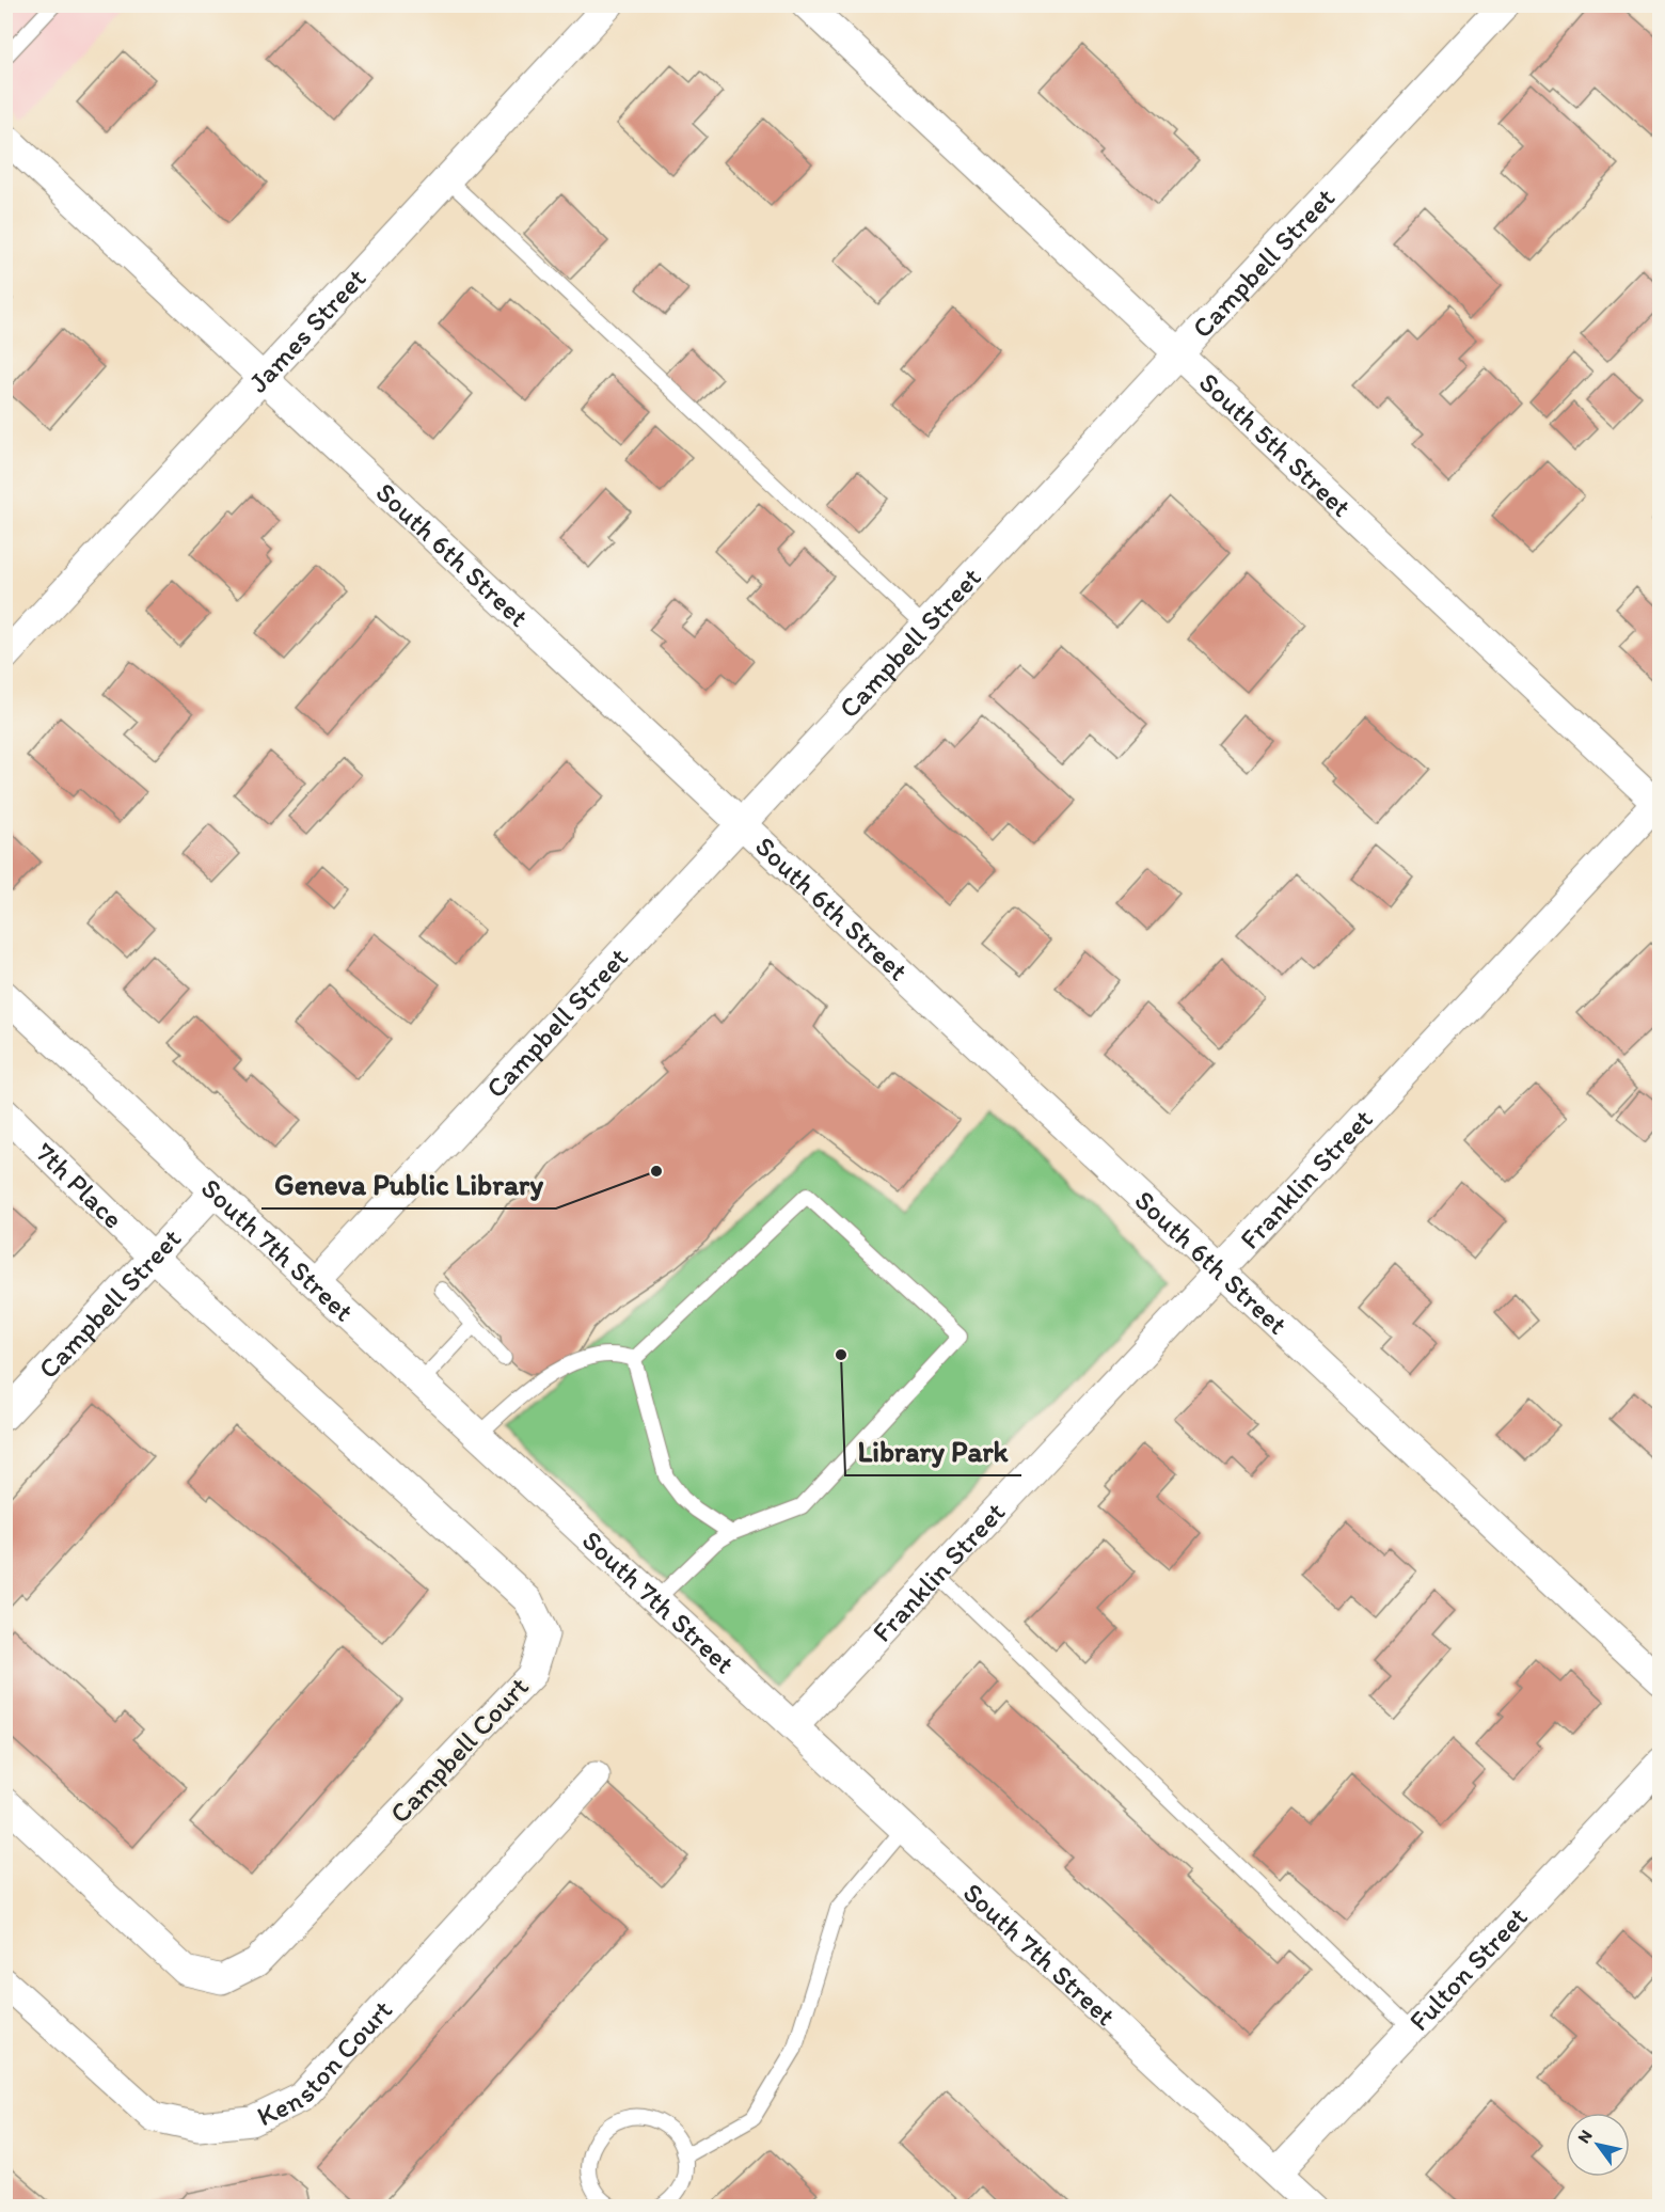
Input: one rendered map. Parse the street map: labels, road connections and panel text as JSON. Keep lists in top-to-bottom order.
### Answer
{
  "streets": {
    "street": [
      "Campbell Street",
      "James Street",
      "South 5th Street",
      "South 6th Street",
      "Franklin Street",
      "7th Place",
      "South 7th Street",
      "Campbell Court",
      "Fulton Street",
      "Kenston Court"
    ]
  },
  "crossings": [
    ["Campbell Street", "South 5th Street"],
    ["Campbell Street", "South 6th Street"],
    ["Campbell Street", "7th Place"],
    ["Campbell Street", "South 7th Street"],
    ["Campbell Street", "Campbell Court"],
    ["James Street", "South 6th Street"],
    ["South 5th Street", "Franklin Street"],
    ["South 6th Street", "Franklin Street"],
    ["Franklin Street", "South 7th Street"],
    ["7th Place", "Campbell Court"],
    ["South 7th Street", "Fulton Street"]
  ],
  "places": ["Geneva Public Library", "Library Park"],
  "north": "top left"
}
